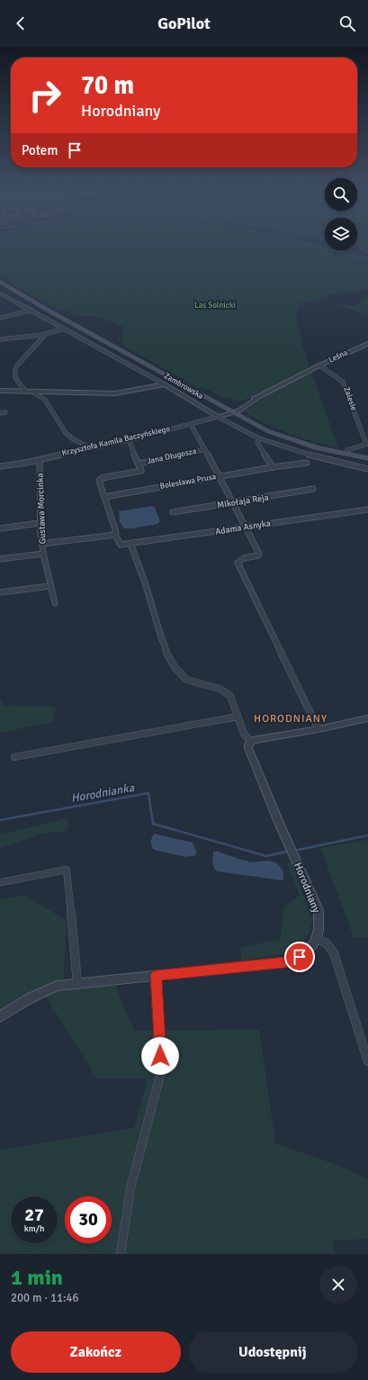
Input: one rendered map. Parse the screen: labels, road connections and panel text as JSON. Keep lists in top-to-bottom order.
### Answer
{
  "streets": {
    "main road": ["Zambrowska"],
    "street": [
      "Leśna",
      "Zalesie",
      "Krzysztofa Kamila Baczyńskiego",
      "Jana Długosza",
      "Bolesława Prusa",
      "Mikołaja Reja",
      "Gustawa Morcinka",
      "Adama Asnyka",
      "Horodniany"
    ]
  },
  "crossings": [
    ["Leśna", "Zalesie"],
    ["Leśna", "Krzysztofa Kamila Baczyńskiego"],
    ["Zambrowska", "Krzysztofa Kamila Baczyńskiego"],
    ["Krzysztofa Kamila Baczyńskiego", "Jana Długosza"],
    ["Krzysztofa Kamila Baczyńskiego", "Gustawa Morcinka"],
    ["Jana Długosza", "Bolesława Prusa"],
    ["Jana Długosza", "Adama Asnyka"]
  ],
  "districts": ["HORODNIANY"],
  "water": ["Horodnianka"],
  "parks": ["Las Solnicki"],
  "page": {
    "header": "GoPilot",
    "turn": ["70 m", "Horodniany"],
    "then": "Potem",
    "speed": "27 km/h",
    "limit": "30",
    "heading": ["1 min", "200 m · 11:46"],
    "buttons": ["Zakończ", "Udostępnij"]
  }
}
